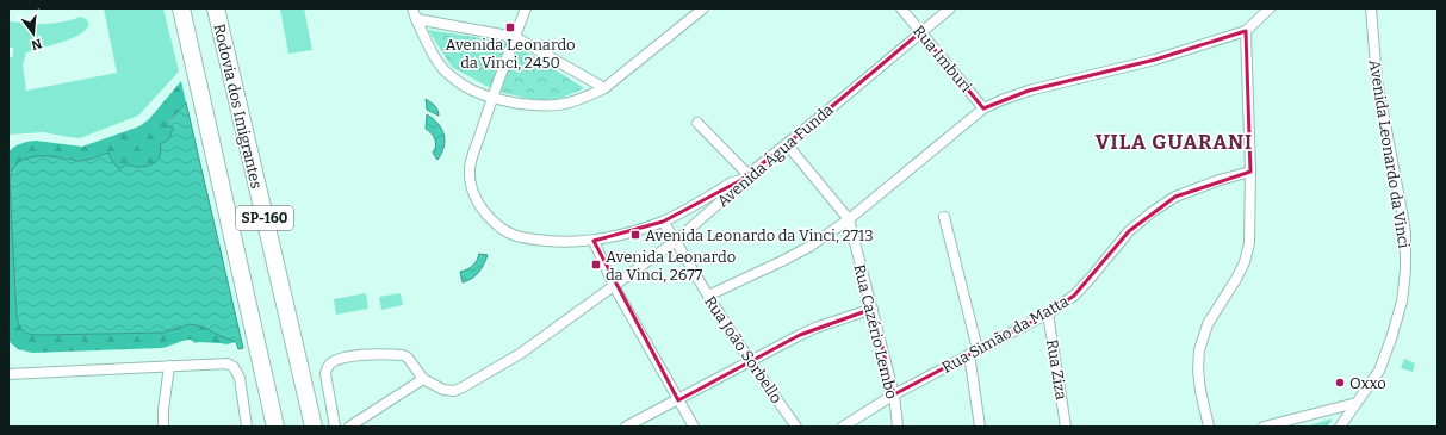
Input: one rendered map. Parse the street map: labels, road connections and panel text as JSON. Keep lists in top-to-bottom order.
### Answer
{
  "streets": {
    "highway": ["Rodovia dos Imigrantes", "SP-160"],
    "street": [
      "Rua Imburi",
      "Avenida Leonardo da Vinci",
      "Avenida Água Funda",
      "Rua Cazério Lembo",
      "Rua Simão da Matta",
      "Rua João Sorbello",
      "Rua Ziza"
    ]
  },
  "crossings": [
    ["Rua Imburi", "Avenida Água Funda"],
    ["Avenida Água Funda", "Rua Cazério Lembo"],
    ["Avenida Água Funda", "Rua João Sorbello"],
    ["Rua Cazério Lembo", "Rua Simão da Matta"],
    ["Rua Simão da Matta", "Rua Ziza"]
  ],
  "districts": ["VILA GUARANI"],
  "places": {
    "transit": ["Avenida Leonardo da Vinci, 2450", "Avenida Leonardo da Vinci, 2713", "Avenida Leonardo da Vinci, 2677"],
    "other": ["Oxxo"]
  },
  "north": "bottom"
}
